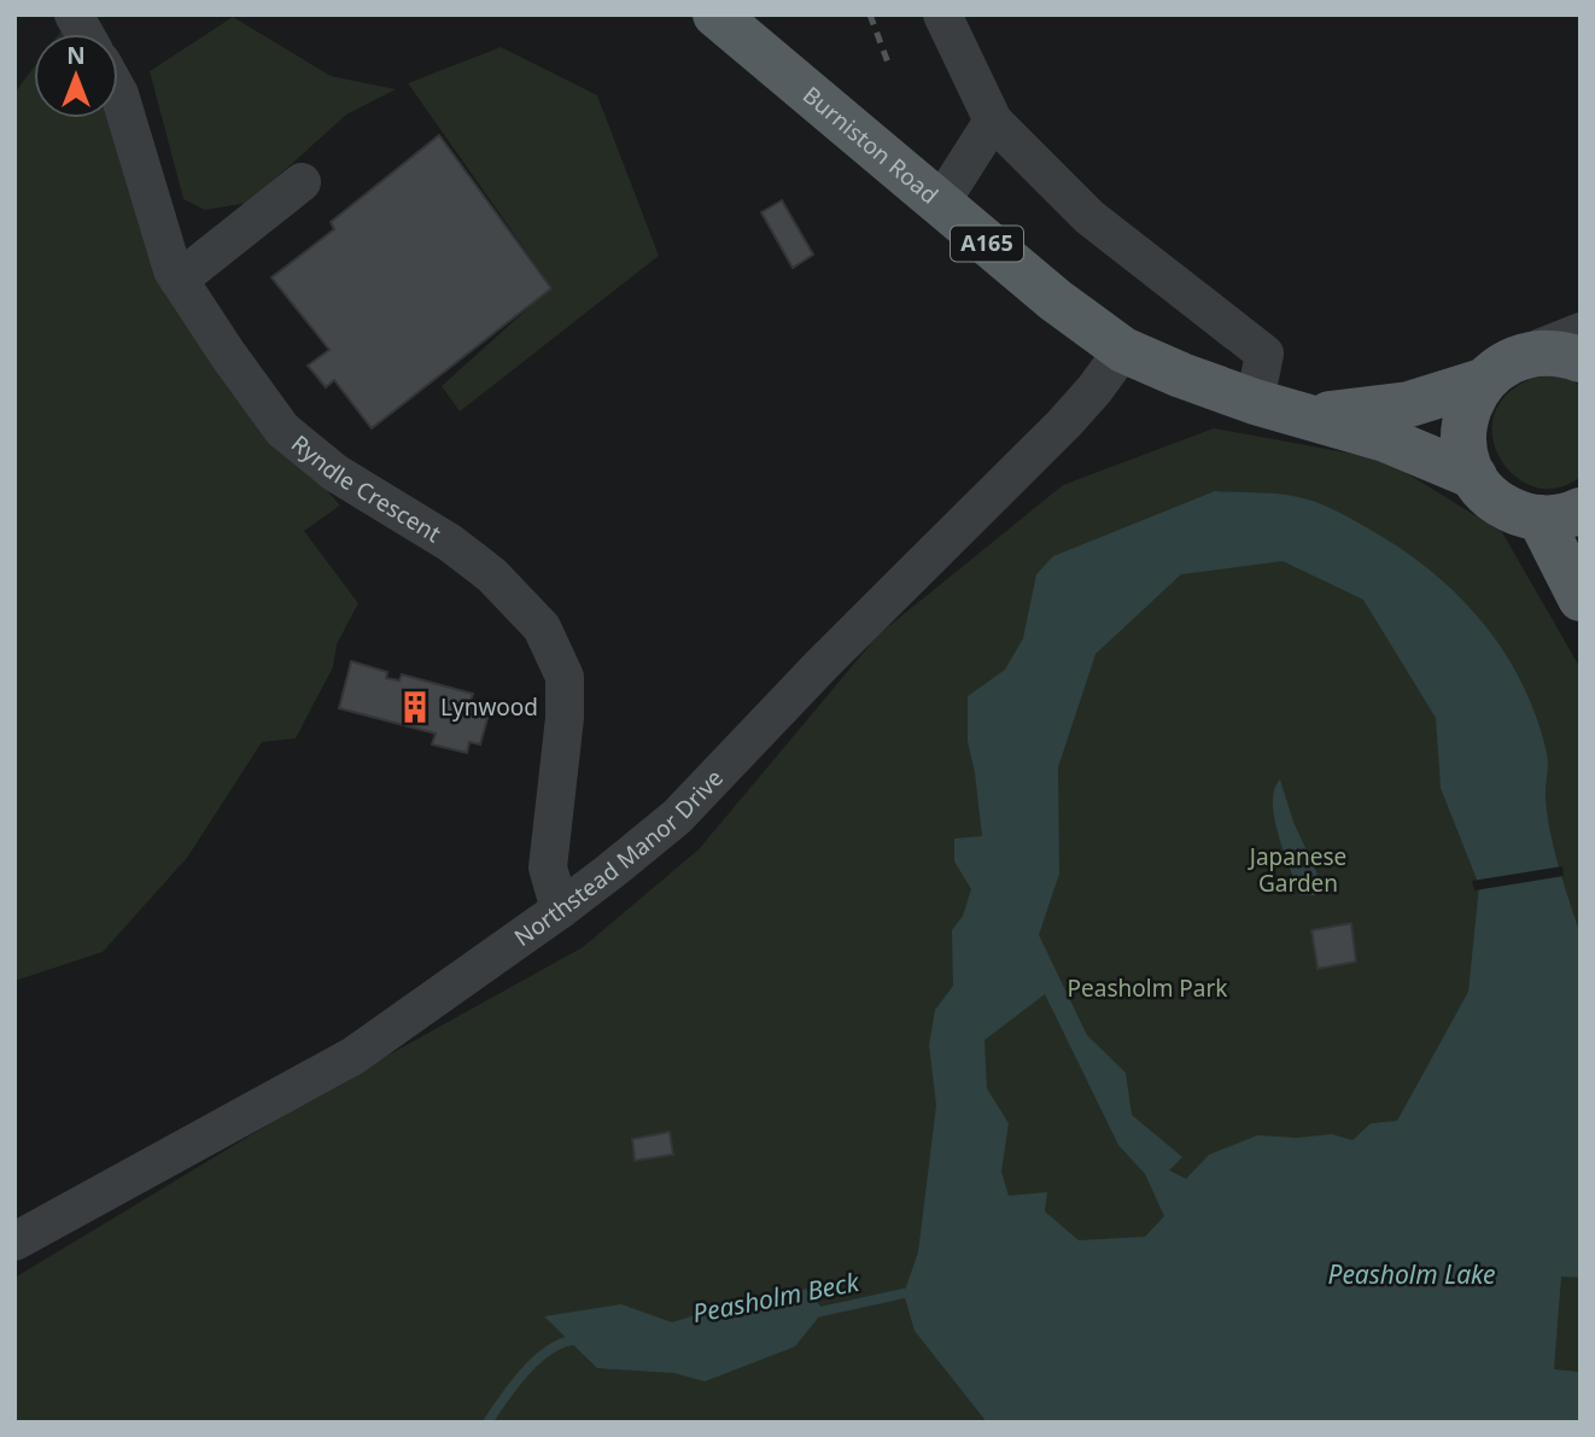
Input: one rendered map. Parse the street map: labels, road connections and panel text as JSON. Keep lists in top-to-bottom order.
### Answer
{
  "streets": {
    "main road": ["Burniston Road", "A165"],
    "street": ["Ryndle Crescent", "Northstead Manor Drive"]
  },
  "crossings": [
    ["Burniston Road", "A165"],
    ["Burniston Road", "Northstead Manor Drive"],
    ["Ryndle Crescent", "Northstead Manor Drive"]
  ],
  "water": ["Peasholm Lake", "Peasholm Beck"],
  "parks": ["Japanese Garden", "Peasholm Park"],
  "places": {
    "building": ["Lynwood"]
  },
  "north": "top"
}
